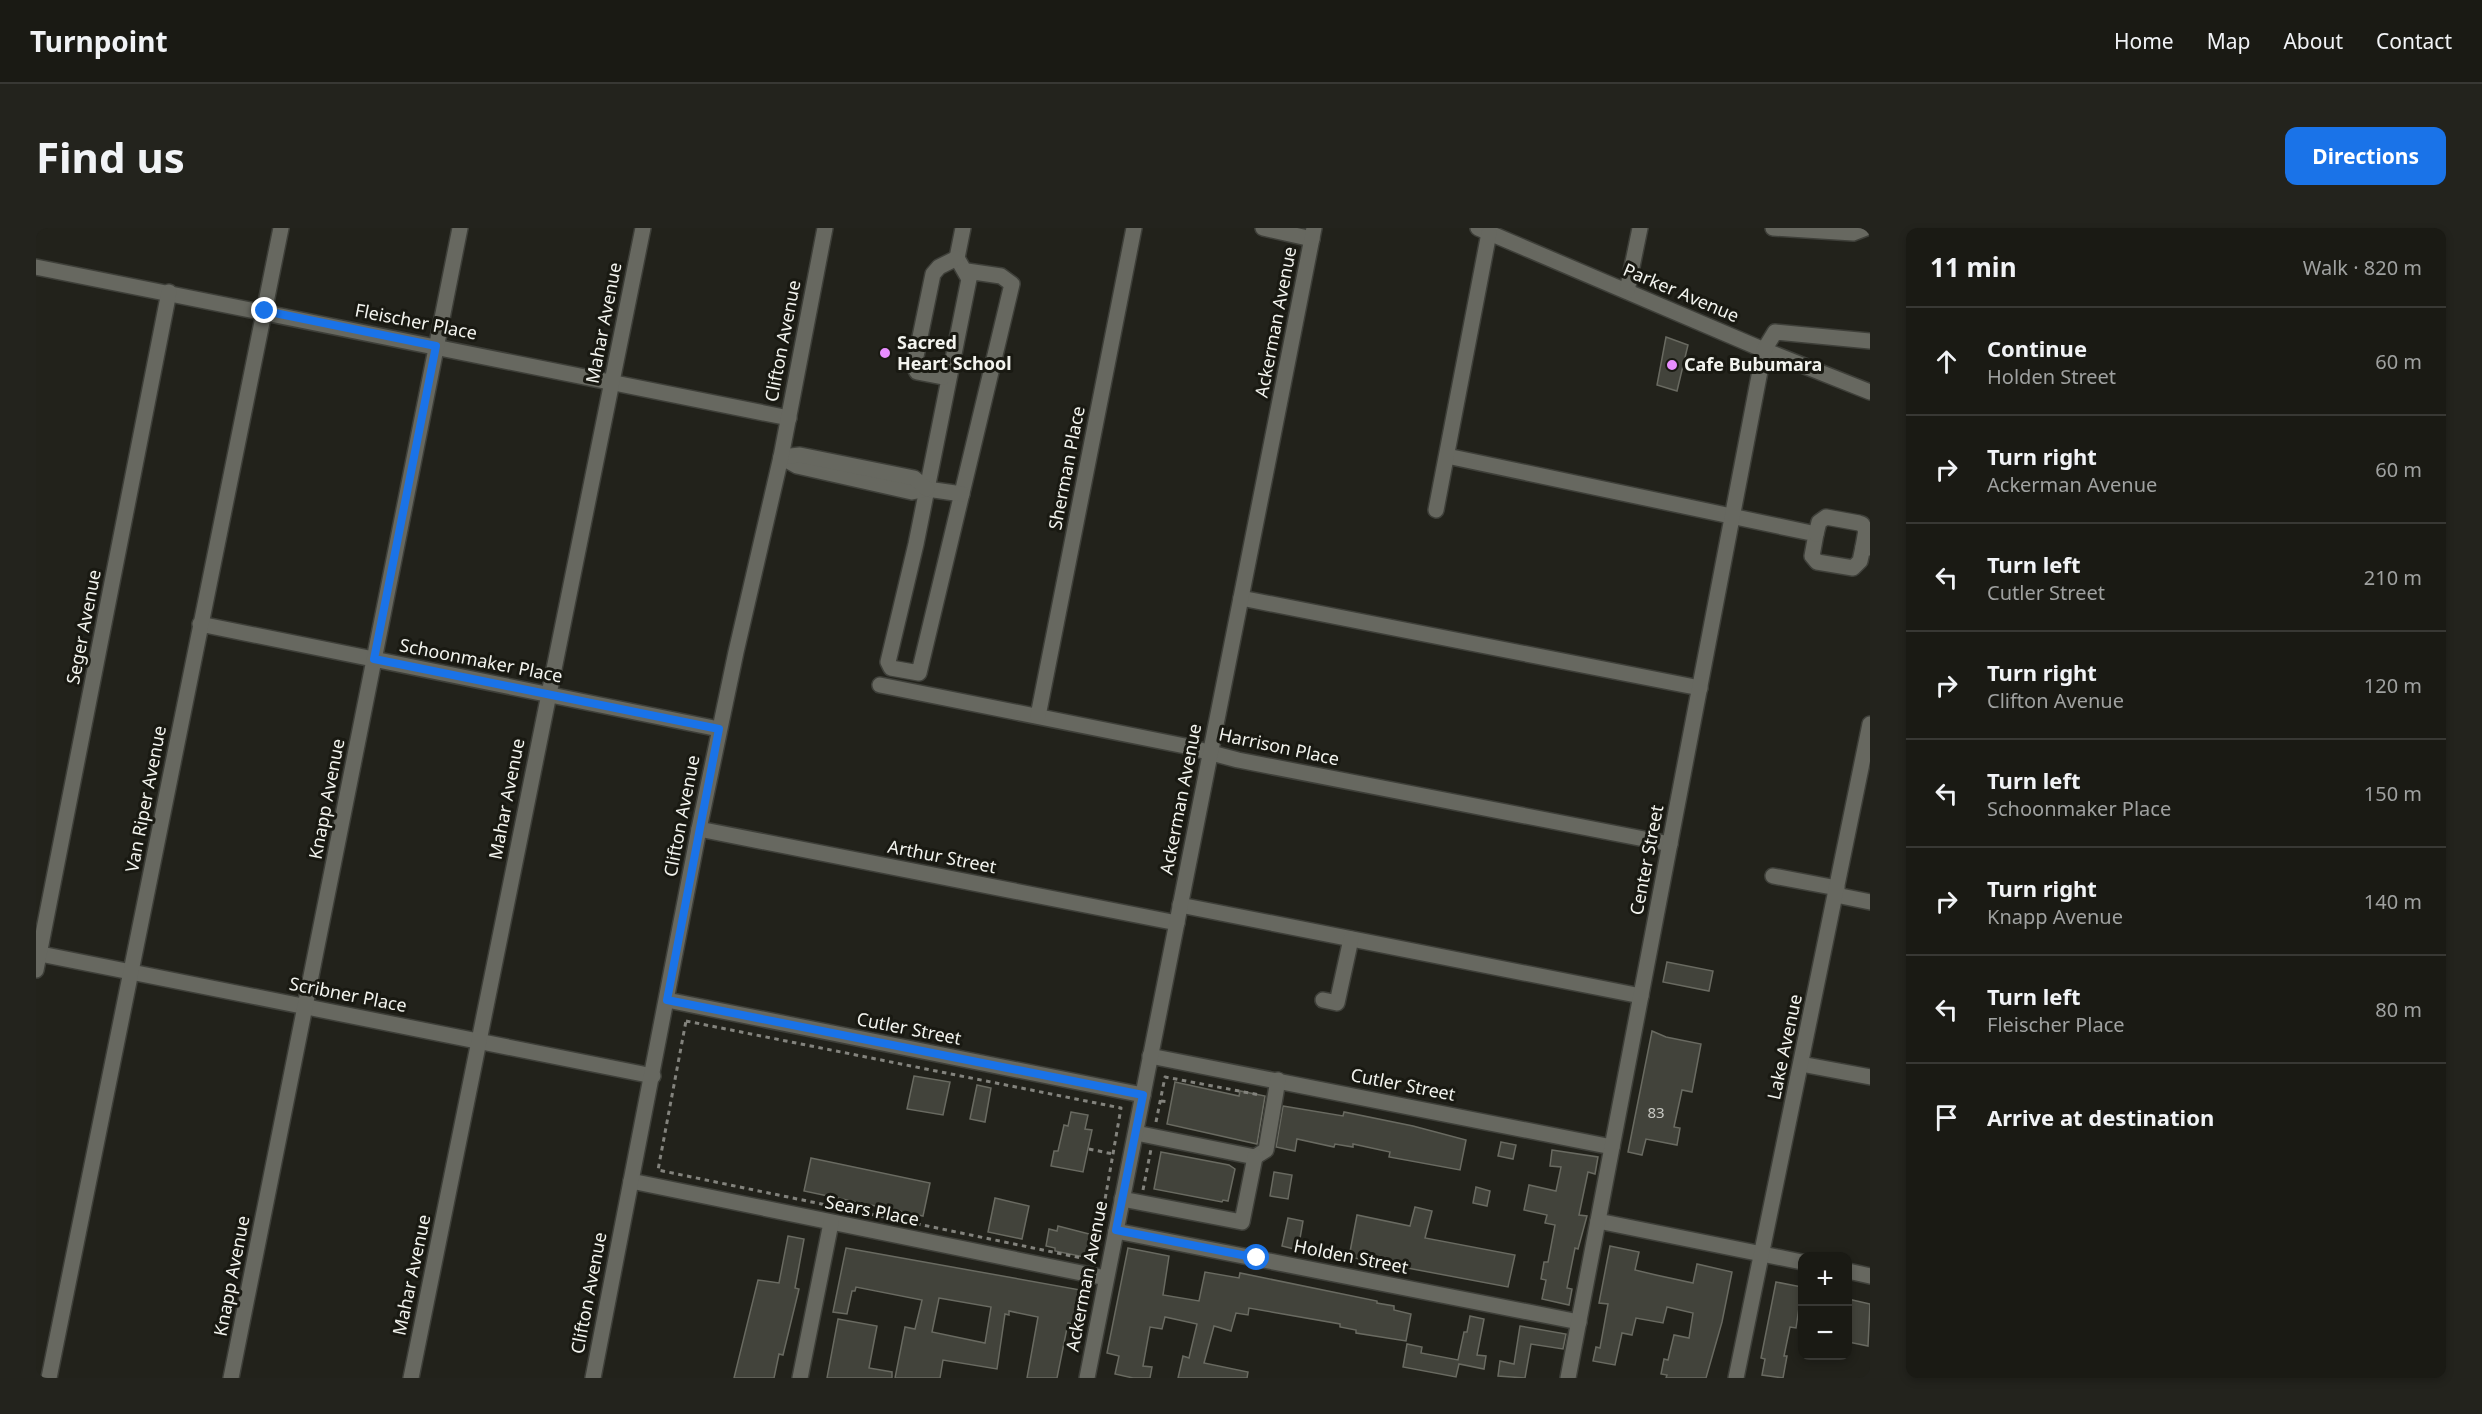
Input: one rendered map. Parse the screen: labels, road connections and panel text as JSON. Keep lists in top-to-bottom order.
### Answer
{
  "streets": {
    "street": [
      "Parker Avenue",
      "Fleischer Place",
      "Ackerman Avenue",
      "Mahar Avenue",
      "Clifton Avenue",
      "Sherman Place",
      "Seger Avenue",
      "Schoonmaker Place",
      "Harrison Place",
      "Van Riper Avenue",
      "Knapp Avenue",
      "Arthur Street",
      "Center Street",
      "Scribner Place",
      "Cutler Street",
      "Lake Avenue",
      "Sears Place",
      "Holden Street"
    ]
  },
  "crossings": [
    ["Parker Avenue", "Center Street"],
    ["Fleischer Place", "Mahar Avenue"],
    ["Fleischer Place", "Clifton Avenue"],
    ["Fleischer Place", "Seger Avenue"],
    ["Fleischer Place", "Van Riper Avenue"],
    ["Fleischer Place", "Knapp Avenue"],
    ["Ackerman Avenue", "Harrison Place"],
    ["Ackerman Avenue", "Arthur Street"],
    ["Ackerman Avenue", "Cutler Street"],
    ["Ackerman Avenue", "Sears Place"],
    ["Ackerman Avenue", "Holden Street"],
    ["Mahar Avenue", "Schoonmaker Place"],
    ["Mahar Avenue", "Scribner Place"],
    ["Clifton Avenue", "Schoonmaker Place"],
    ["Clifton Avenue", "Arthur Street"],
    ["Clifton Avenue", "Scribner Place"],
    ["Clifton Avenue", "Cutler Street"],
    ["Clifton Avenue", "Sears Place"],
    ["Sherman Place", "Harrison Place"],
    ["Seger Avenue", "Scribner Place"],
    ["Schoonmaker Place", "Van Riper Avenue"],
    ["Schoonmaker Place", "Knapp Avenue"],
    ["Harrison Place", "Center Street"],
    ["Van Riper Avenue", "Scribner Place"],
    ["Knapp Avenue", "Scribner Place"],
    ["Center Street", "Cutler Street"],
    ["Center Street", "Holden Street"]
  ],
  "places": ["Sacred Heart School", "Cafe Bubumara"],
  "house_numbers": ["83"],
  "page": {
    "header": "Turnpoint",
    "nav": [
      "Home",
      "Map",
      "About",
      "Contact"
    ],
    "buttons": "Directions",
    "title": "Find us",
    "heading": ["11 min", "Walk · 820 m"],
    "list": [
      ["Continue", "Holden Street", "60 m"],
      ["Turn right", "Ackerman Avenue", "60 m"],
      ["Turn left", "Cutler Street", "210 m"],
      ["Turn right", "Clifton Avenue", "120 m"],
      ["Turn left", "Schoonmaker Place", "150 m"],
      ["Turn right", "Knapp Avenue", "140 m"],
      ["Turn left", "Fleischer Place", "80 m"],
      "Arrive at destination"
    ],
    "map_buttons": ["+", "−"]
  }
}
